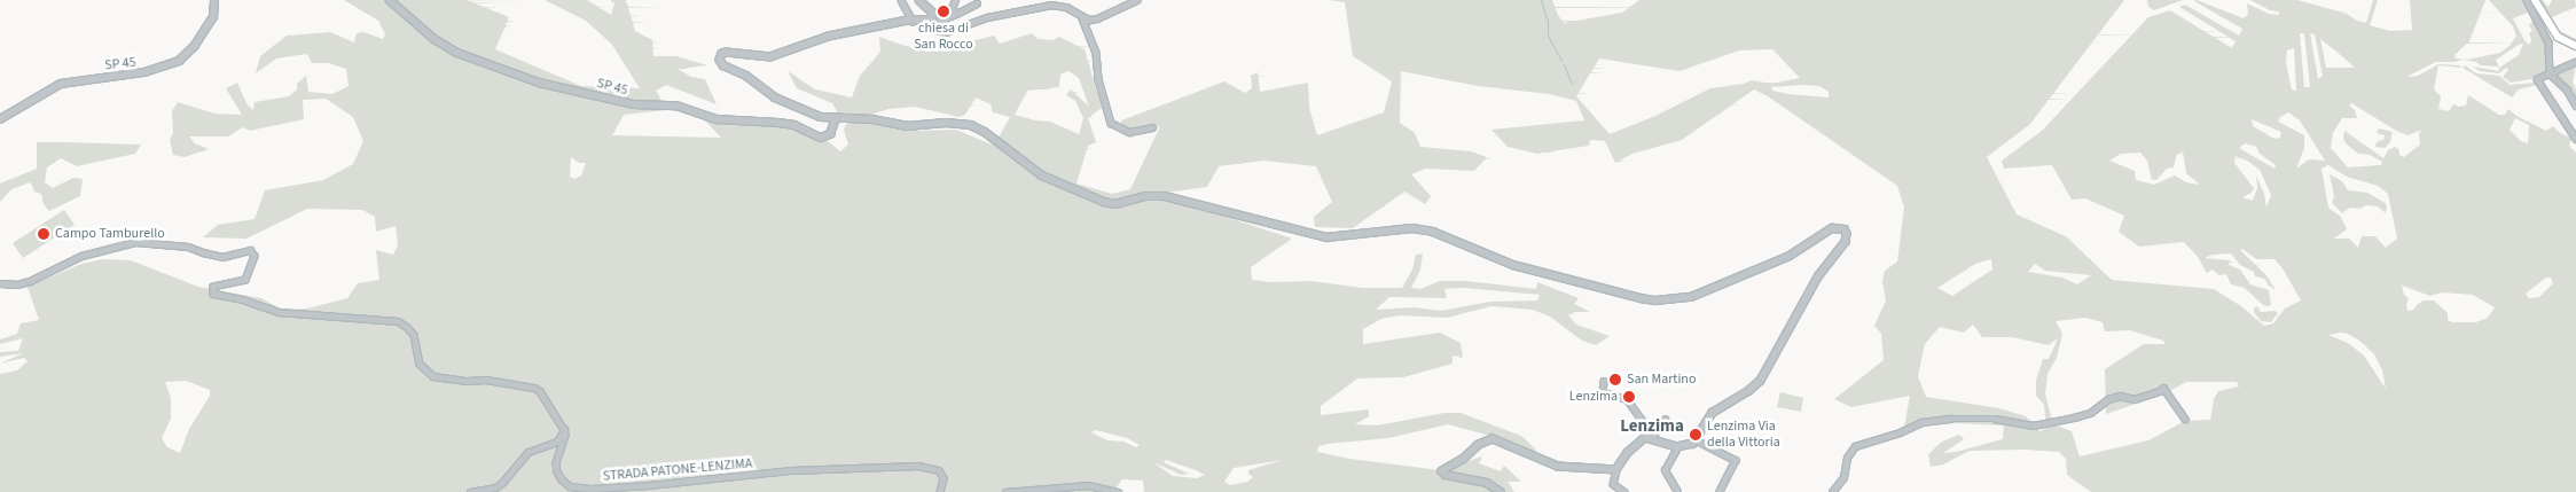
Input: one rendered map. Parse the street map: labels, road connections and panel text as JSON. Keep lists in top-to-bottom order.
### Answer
{
  "streets": {
    "street": ["SP 45", "STRADA PATONE-LENZIMA"]
  },
  "districts": ["Lenzima"],
  "places": [
    "chiesa di San Rocco",
    "Campo Tamburello",
    "San Martino",
    "Lenzima",
    "Lenzima Via della Vittoria"
  ]
}
